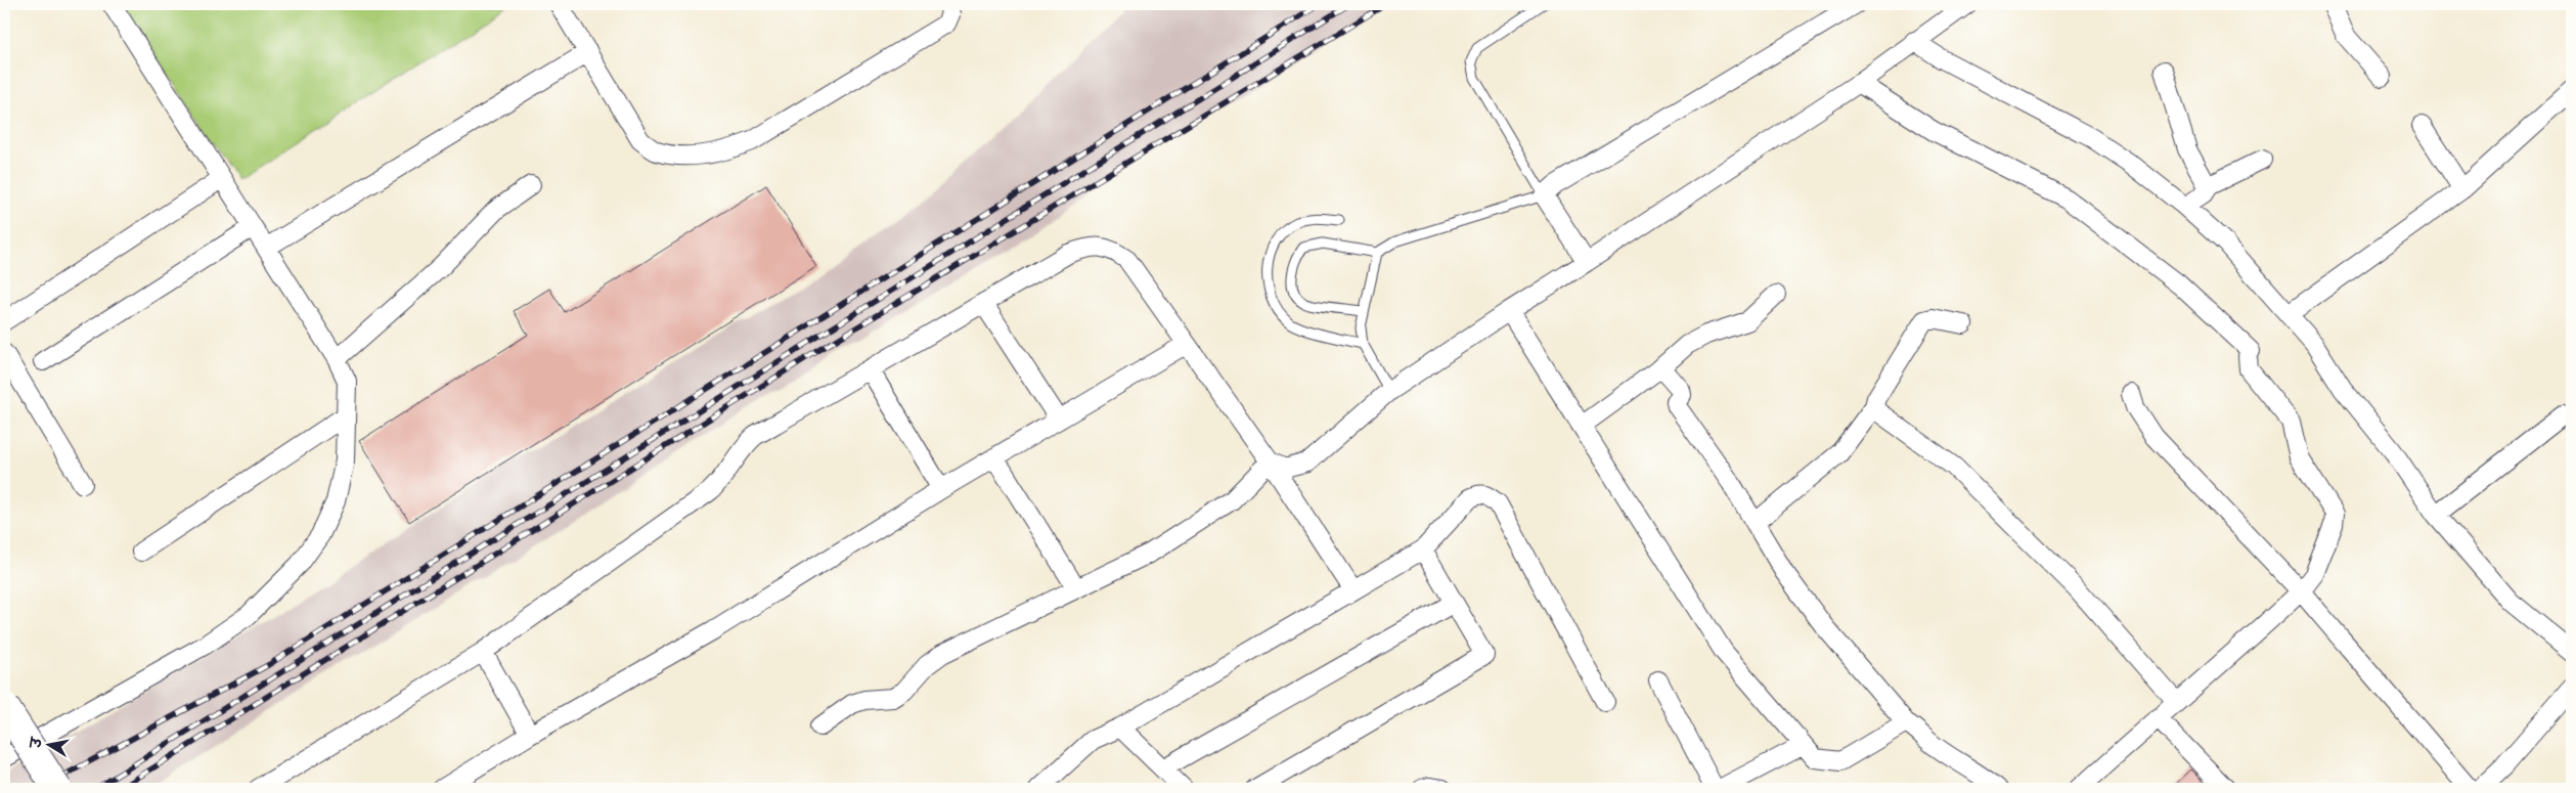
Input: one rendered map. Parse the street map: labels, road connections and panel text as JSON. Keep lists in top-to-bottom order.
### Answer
{
  "north": "left"
}
